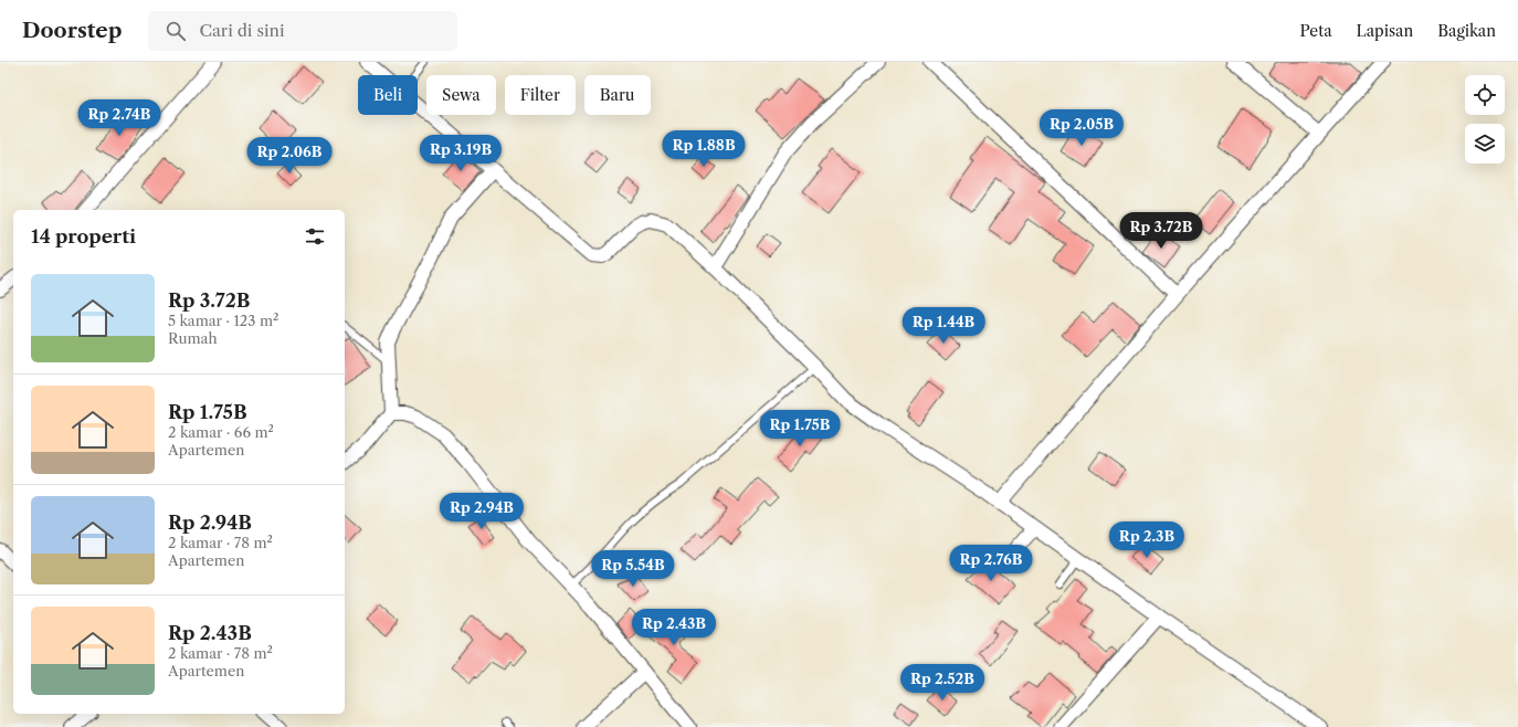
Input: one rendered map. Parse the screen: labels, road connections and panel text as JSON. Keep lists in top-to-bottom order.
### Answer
{
  "page": {
    "header": "Doorstep",
    "search": "Cari di sini",
    "nav": ["Peta", "Lapisan", "Bagikan"],
    "chip": [
      "Beli",
      "Sewa",
      "Filter",
      "Baru"
    ],
    "price": [
      "Rp 2.74B",
      "Rp 2.05B",
      "Rp 1.88B",
      "Rp 3.19B",
      "Rp 2.06B",
      "Rp 3.72B",
      "Rp 1.44B",
      "Rp 1.75B",
      "Rp 2.94B",
      "Rp 2.3B",
      "Rp 2.76B",
      "Rp 5.54B",
      "Rp 2.43B",
      "Rp 2.52B"
    ],
    "heading": "14 properti",
    "list": [
      {
        "name": "Rp 3.72B",
        "note": "5 kamar · 123 m² · Rumah"
      },
      {
        "name": "Rp 1.75B",
        "note": "2 kamar · 66 m² · Apartemen"
      },
      {
        "name": "Rp 2.94B",
        "note": "2 kamar · 78 m² · Apartemen"
      },
      {
        "name": "Rp 2.43B",
        "note": "2 kamar · 78 m² · Apartemen"
      }
    ]
  }
}
